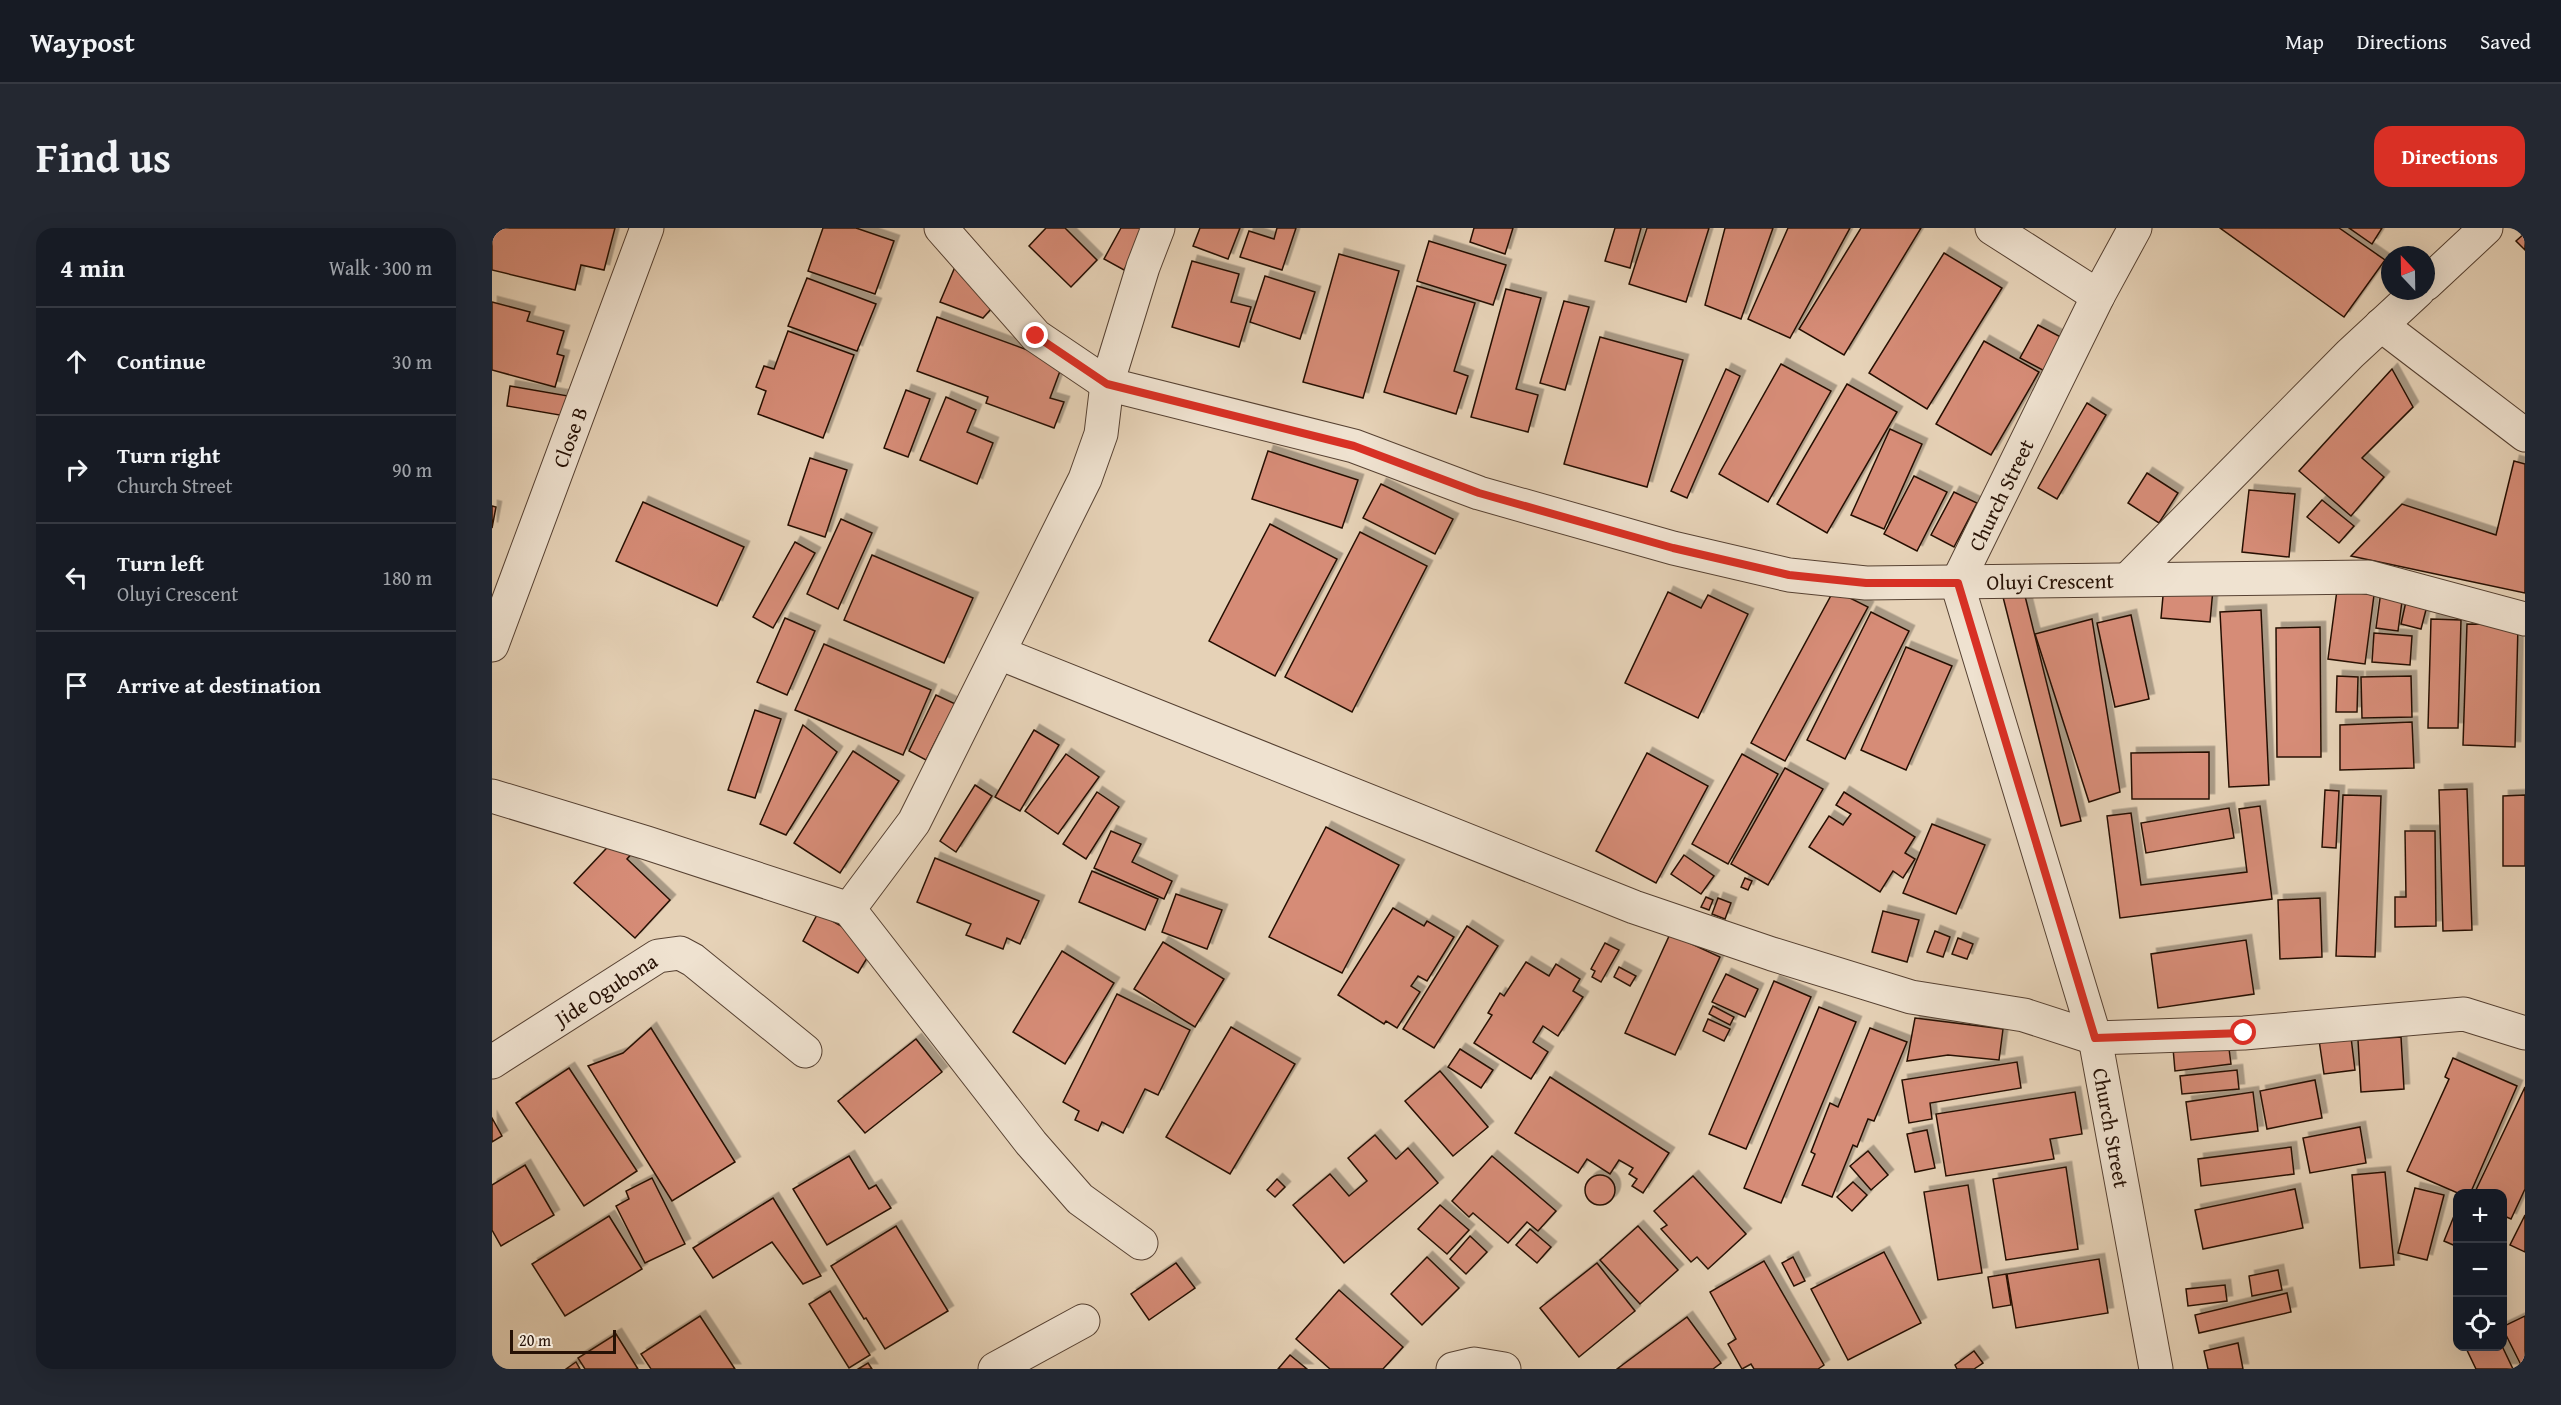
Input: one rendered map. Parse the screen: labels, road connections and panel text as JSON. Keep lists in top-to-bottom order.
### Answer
{
  "streets": {
    "street": [
      "Close B",
      "Church Street",
      "Oluyi Crescent",
      "Jide Ogubona"
    ]
  },
  "crossings": [
    ["Church Street", "Oluyi Crescent"]
  ],
  "scale_bar": "20 m",
  "north": "top",
  "page": {
    "header": "Waypost",
    "nav": ["Map", "Directions", "Saved"],
    "title": "Find us",
    "buttons": "Directions",
    "heading": ["4 min", "Walk · 300 m"],
    "list": [
      ["Continue", "30 m"],
      ["Turn right", "Church Street", "90 m"],
      ["Turn left", "Oluyi Crescent", "180 m"],
      "Arrive at destination"
    ],
    "map_buttons": ["+", "−"],
    "scale": "20 m"
  }
}
